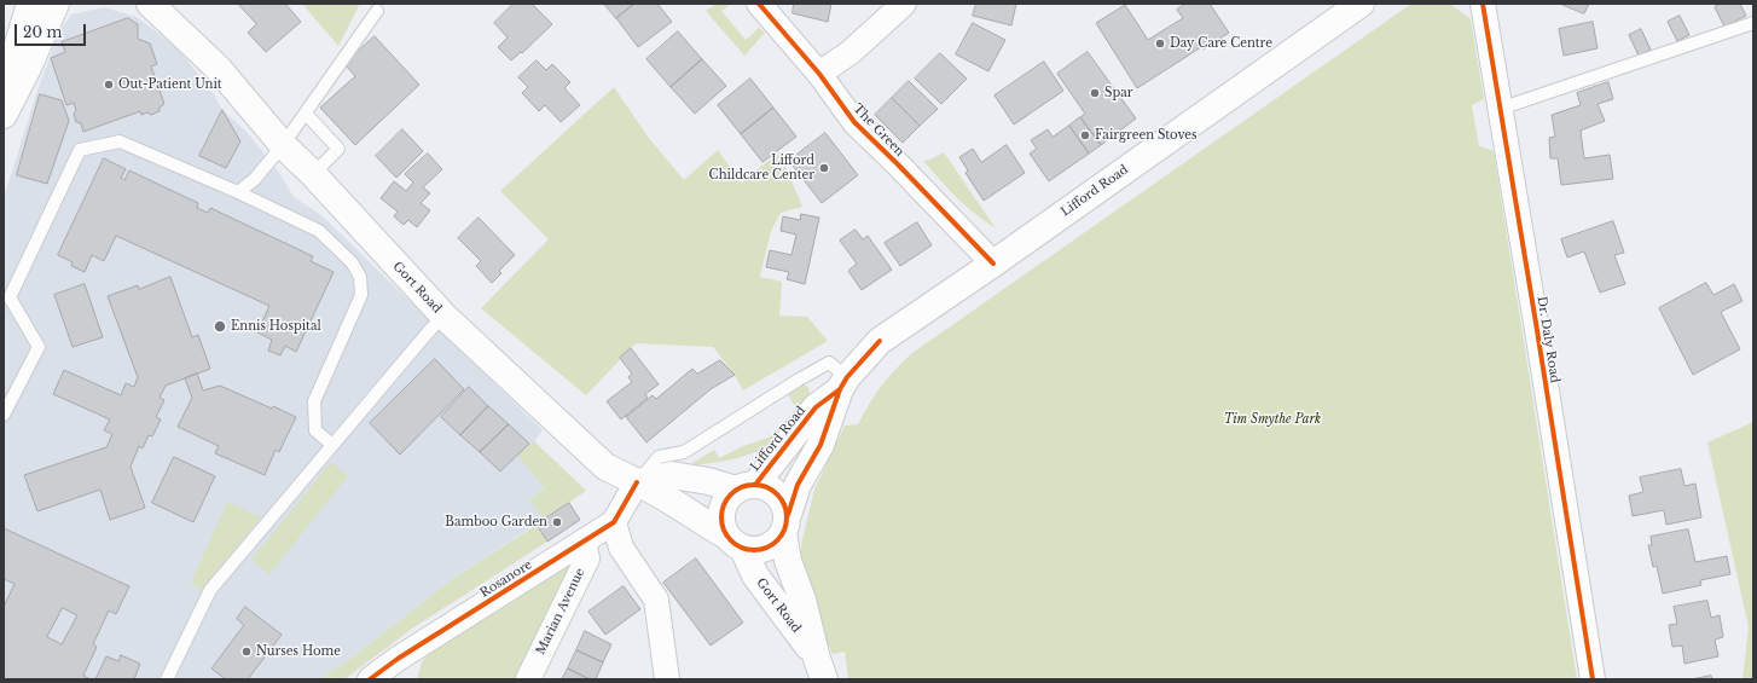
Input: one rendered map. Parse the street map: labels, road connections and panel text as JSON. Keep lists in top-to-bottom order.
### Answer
{
  "streets": {
    "main road": ["Lifford Road", "Gort Road"],
    "street": [
      "The Green",
      "Dr. Daly Road",
      "Rosanore",
      "Marian Avenue"
    ]
  },
  "crossings": [
    ["The Green", "Lifford Road"],
    ["Lifford Road", "Gort Road"],
    ["Gort Road", "Rosanore"],
    ["Rosanore", "Marian Avenue"]
  ],
  "parks": ["Tim Smythe Park"],
  "places": [
    "Day Care Centre",
    "Out-Patient Unit",
    "Spar",
    "Fairgreen Stoves",
    "Lifford Childcare Center",
    "Ennis Hospital",
    "Bamboo Garden",
    "Nurses Home"
  ],
  "scale_bar": "20 m"
}
